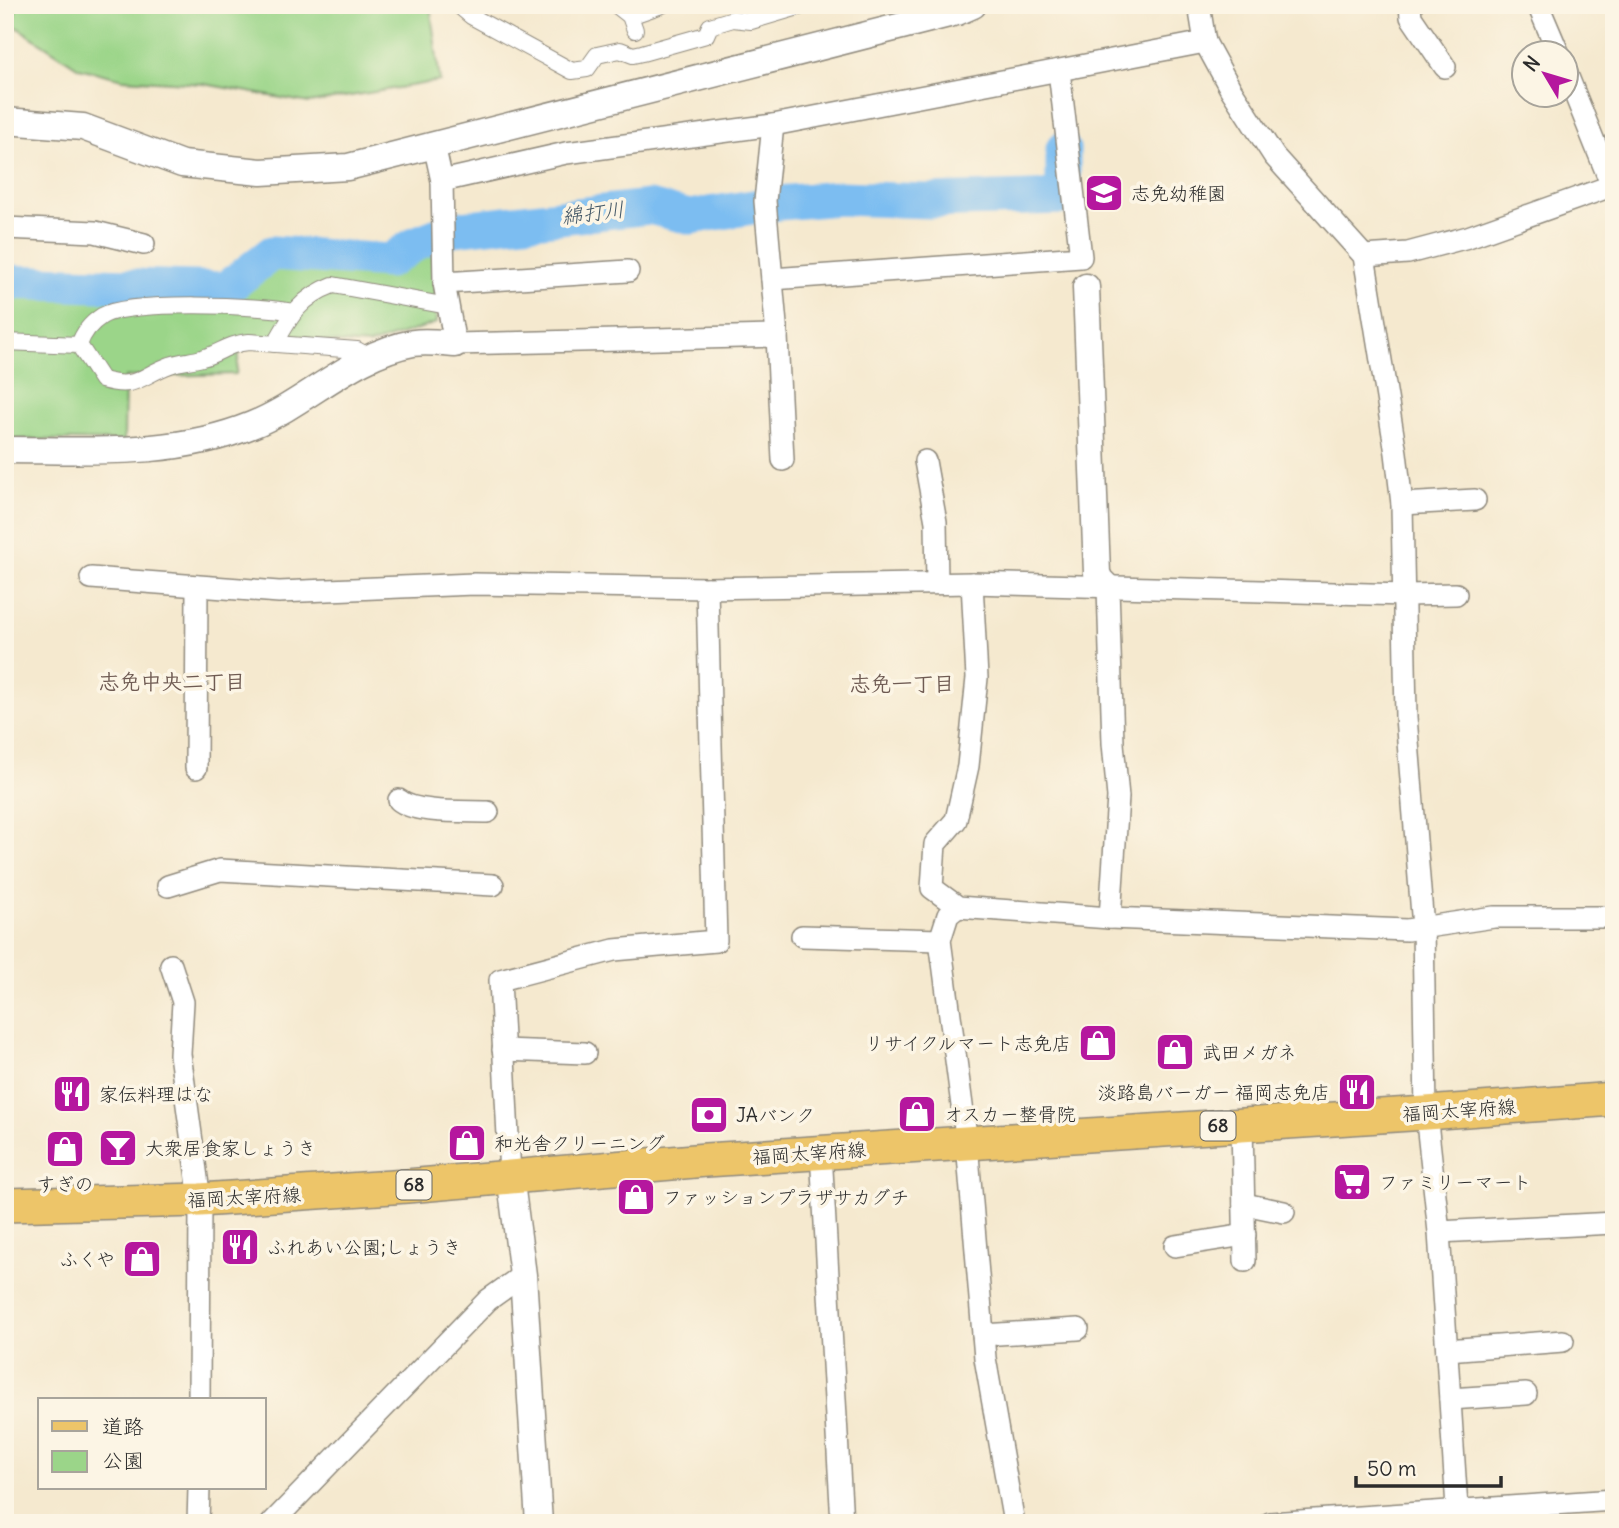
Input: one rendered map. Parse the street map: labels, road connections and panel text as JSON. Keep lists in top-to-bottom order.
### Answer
{
  "streets": {
    "main road": ["福岡太宰府線", "68"]
  },
  "districts": ["志免中央二丁目", "志免一丁目"],
  "water": ["綿打川"],
  "places": {
    "school or university": ["志免幼稚園"],
    "shop": [
      "リサイクルマート志免店",
      "武田メガネ",
      "オスカー整骨院",
      "和光舎クリーニング",
      "すぎの",
      "ファッションプラザサカグチ",
      "ふくや"
    ],
    "restaurant": ["淡路島バーガー 福岡志免店", "家伝料理はな", "ふれあい公園;しょうき"],
    "bank": ["JAバンク"],
    "bar": ["大衆居食家しょうき"],
    "supermarket": ["ファミリーマート"]
  },
  "legend": ["道路", "公園"],
  "scale_bar": "50 m",
  "north": "top left"
}
